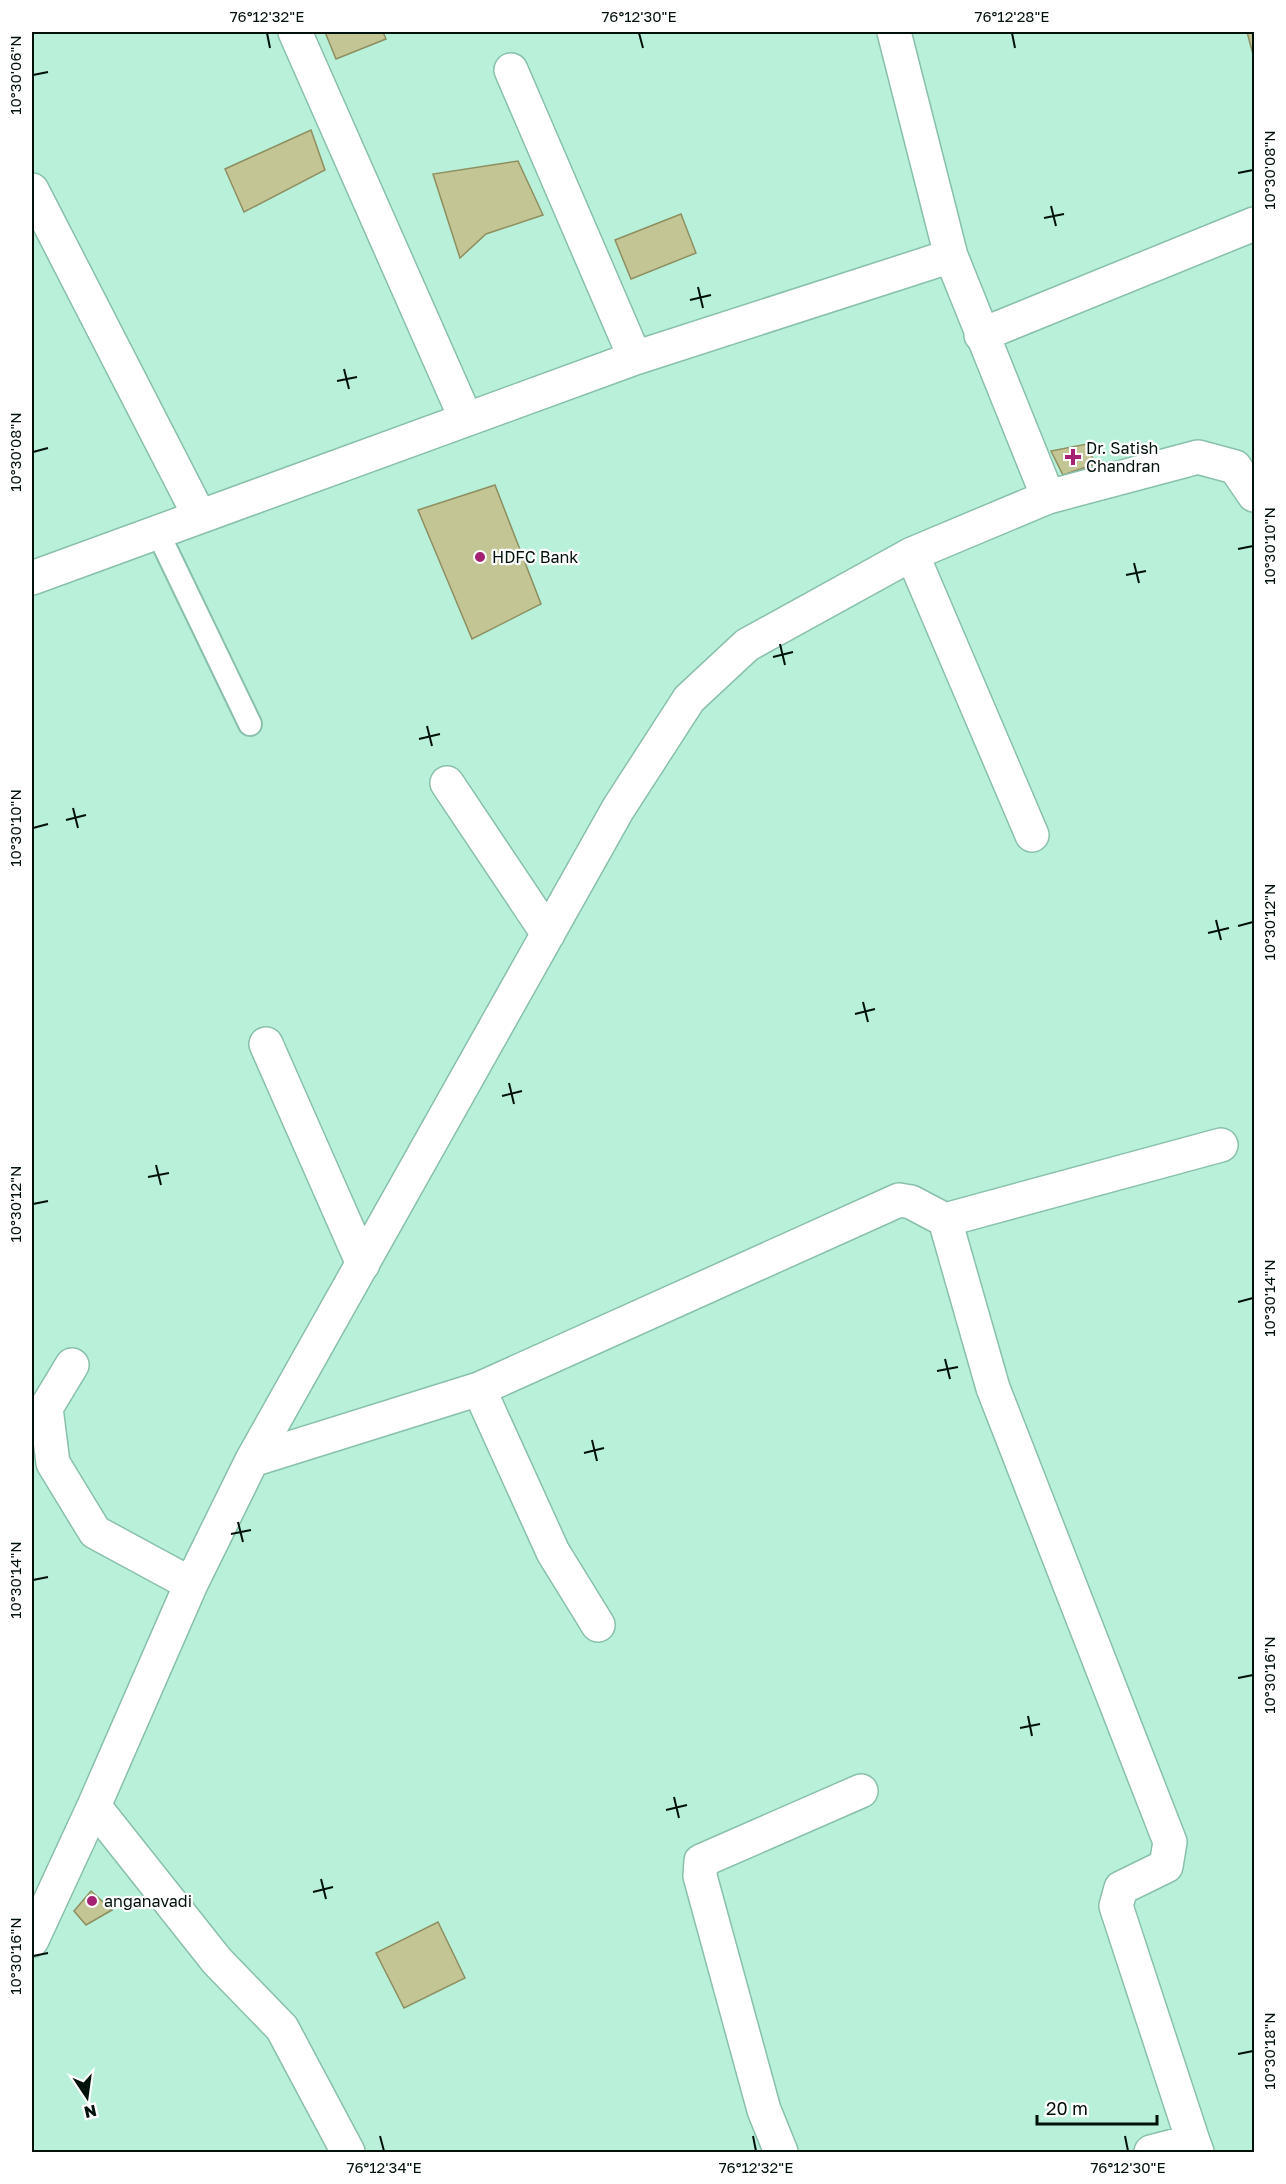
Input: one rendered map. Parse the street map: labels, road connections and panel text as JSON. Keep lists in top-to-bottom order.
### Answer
{
  "places": {
    "health": ["Dr. Satish Chandran"],
    "other": ["HDFC Bank", "anganavadi"]
  },
  "scale_bar": "20 m",
  "north": "bottom",
  "coordinates": [
    "76°12'32\"E",
    "76°12'30\"E",
    "76°12'28\"E",
    "10°30'06\"N",
    "10°30'08\"N",
    "10°30'10\"N",
    "10°30'12\"N",
    "10°30'14\"N",
    "10°30'16\"N",
    "10°30'18\"N",
    "76°12'34\"E"
  ]
}
